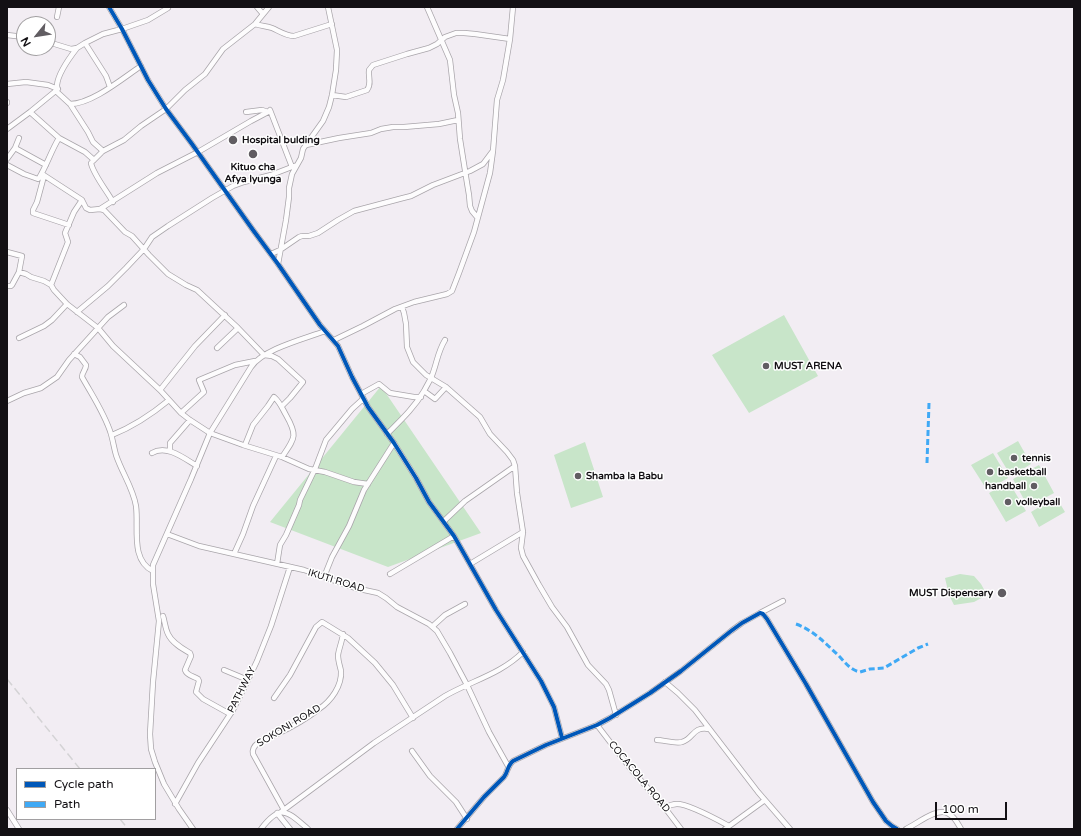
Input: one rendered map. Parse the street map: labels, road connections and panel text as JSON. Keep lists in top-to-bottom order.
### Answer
{
  "streets": {
    "street": [
      "IKUTI ROAD",
      "PATHWAY",
      "SOKONI ROAD",
      "COCACOLA ROAD"
    ]
  },
  "crossings": [
    ["IKUTI ROAD", "PATHWAY"]
  ],
  "places": [
    "Hospital bulding",
    "Kituo cha Afya Iyunga",
    "MUST ARENA",
    "tennis",
    "basketball",
    "Shamba la Babu",
    "handball",
    "volleyball",
    "MUST Dispensary"
  ],
  "legend": ["Cycle path", "Path"],
  "scale_bar": "100 m",
  "north": "bottom left"
}
